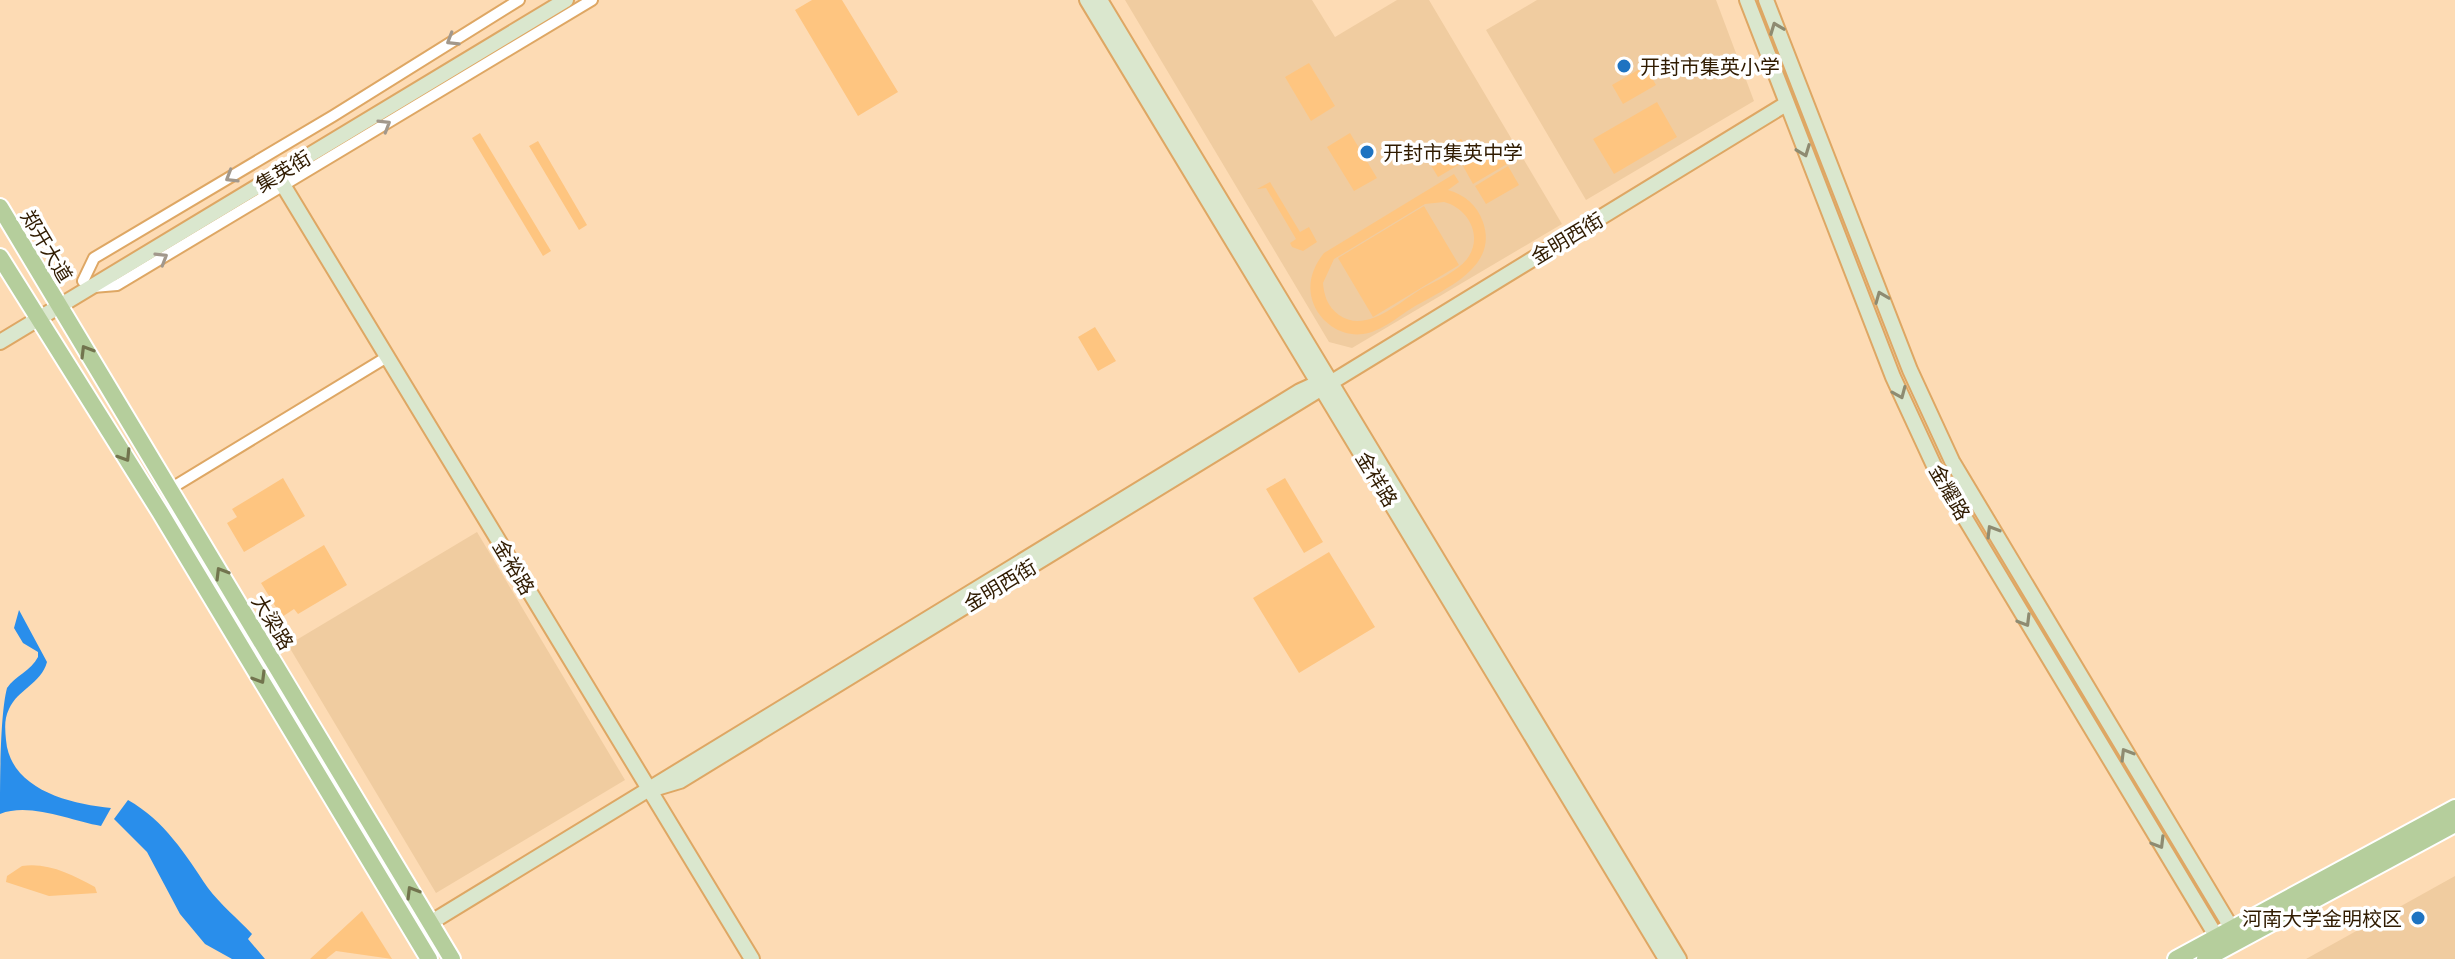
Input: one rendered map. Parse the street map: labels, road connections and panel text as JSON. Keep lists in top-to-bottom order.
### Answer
{
  "streets": {
    "main road": ["郑开大道", "大梁路"],
    "street": [
      "集英街",
      "金明西街",
      "金祥路",
      "金耀路",
      "金裕路"
    ]
  },
  "crossings": [
    ["集英街", "郑开大道"],
    ["集英街", "金裕路"],
    ["集英街", "大梁路"],
    ["金明西街", "金祥路"],
    ["金明西街", "金耀路"],
    ["金明西街", "金裕路"],
    ["金明西街", "大梁路"],
    ["郑开大道", "大梁路"]
  ],
  "places": ["开封市集英小学", "开封市集英中学", "河南大学金明校区"]
}
